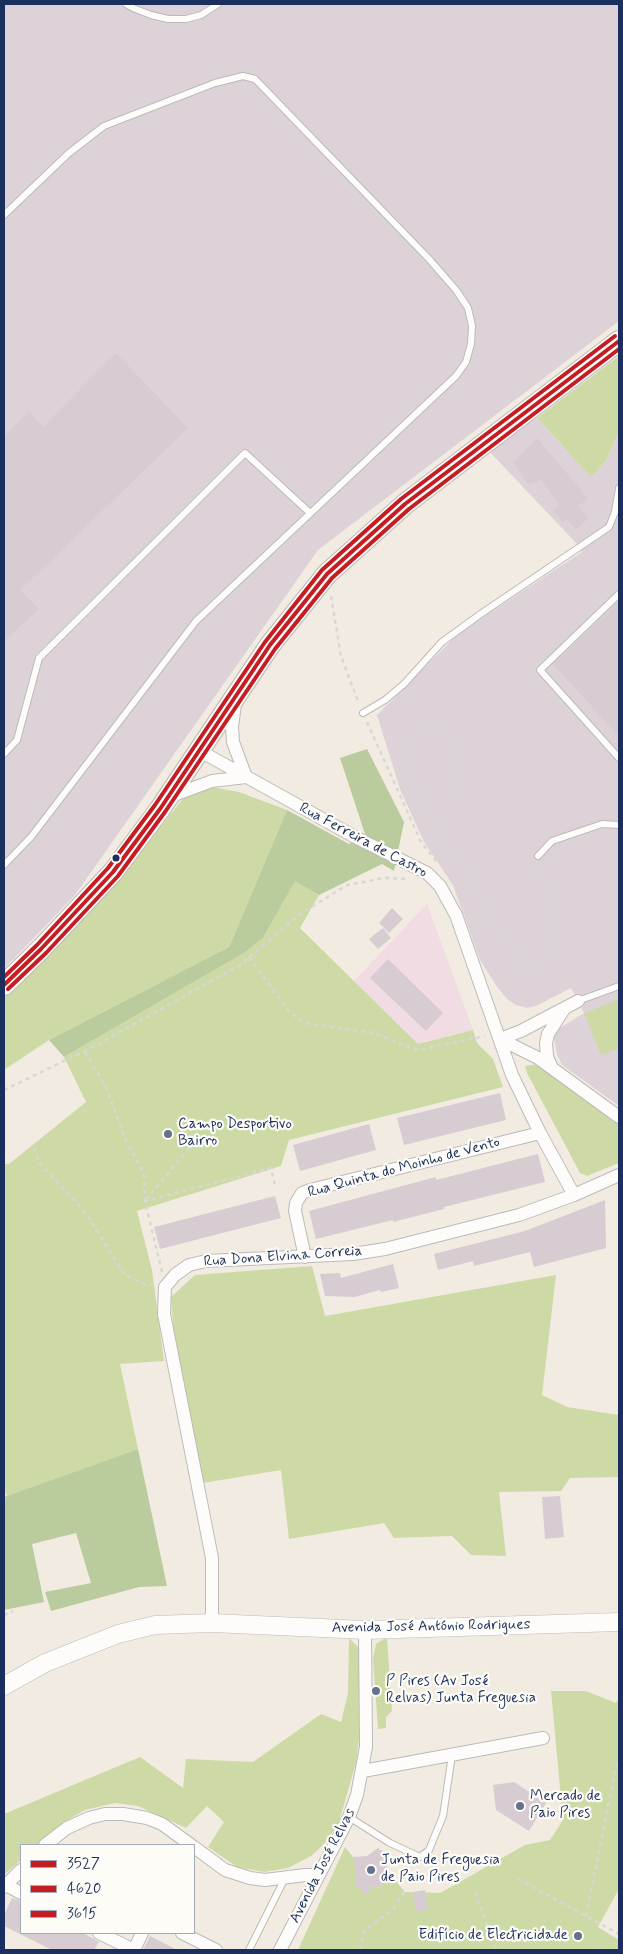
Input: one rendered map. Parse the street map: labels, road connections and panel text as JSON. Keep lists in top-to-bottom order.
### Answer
{
  "streets": {
    "street": [
      "Rua Ferreira de Castro",
      "Rua Quinta do Moinho de Vento",
      "Rua Dona Elvina Correia",
      "Avenida José António Rodrigues",
      "Avenida José Relvas"
    ]
  },
  "crossings": [
    ["Rua Ferreira de Castro", "Rua Quinta do Moinho de Vento"],
    ["Rua Ferreira de Castro", "Rua Dona Elvina Correia"],
    ["Rua Quinta do Moinho de Vento", "Rua Dona Elvina Correia"],
    ["Avenida José António Rodrigues", "Avenida José Relvas"]
  ],
  "places": [
    "Campo Desportivo Bairro",
    "P Pires (Av José Relvas) Junta Freguesia",
    "Mercado de Paio Pires",
    "Junta de Freguesia de Paio Pires",
    "Edifício de Electricidade"
  ],
  "lines": ["transit line 3615", "transit line 3527", "transit line 4620"],
  "legend": ["3527", "4620", "3615"]
}
